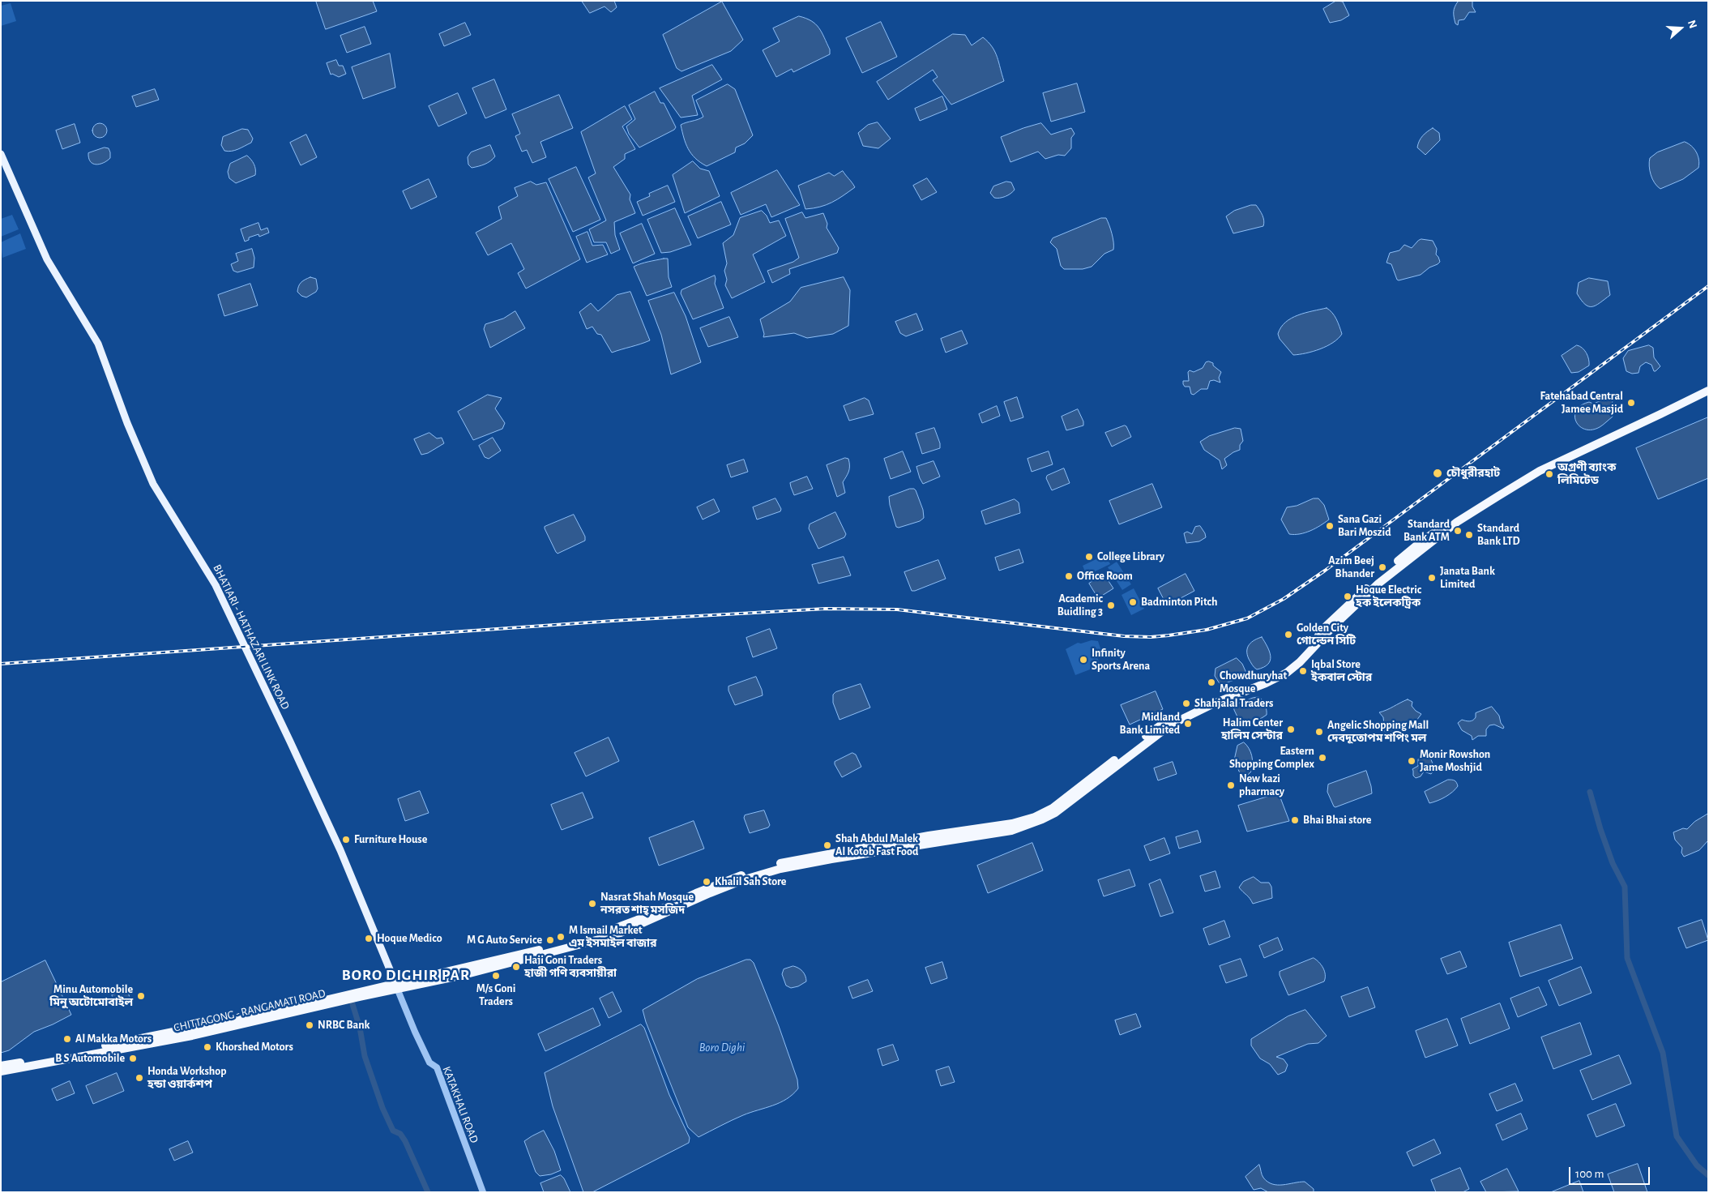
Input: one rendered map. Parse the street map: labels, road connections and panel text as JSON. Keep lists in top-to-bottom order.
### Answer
{
  "streets": {
    "highway": ["CHITTAGONG - RANGAMATI ROAD"],
    "main road": ["BHATIARI - HATHAZARI LINK ROAD"],
    "street": ["KATAKHALI ROAD"]
  },
  "crossings": [
    ["BHATIARI - HATHAZARI LINK ROAD", "CHITTAGONG - RANGAMATI ROAD"],
    ["BHATIARI - HATHAZARI LINK ROAD", "KATAKHALI ROAD"],
    ["CHITTAGONG - RANGAMATI ROAD", "KATAKHALI ROAD"]
  ],
  "districts": ["BORO DIGHIR PAR"],
  "water": ["Boro Dighi"],
  "places": [
    "Fatehabad Central Jamee Masjid",
    "চৌধুরীরহাট",
    "অগ্রণী ব্যাংক লিমিটেড",
    "Sana Gazi Bari Moszid",
    "Standard Bank ATM",
    "Standard Bank LTD",
    "College Library",
    "Azim Beej Bhander",
    "Office Room",
    "Janata Bank Limited",
    "Hoque Electric হক ইলেকট্রিক",
    "Badminton Pitch",
    "Academic Buidling 3",
    "Golden City গোল্ডেন সিটি",
    "Infinity Sports Arena",
    "Iqbal Store ইকবাল স্টোর",
    "Chowdhuryhat Mosque",
    "Shahjalal Traders",
    "Midland Bank Limited",
    "Halim Center হালিম সেন্টার",
    "Angelic Shopping Mall দেবদূতোপম শপিং মল",
    "Eastern Shopping Complex",
    "Monir Rowshon Jame Moshjid",
    "New kazi pharmacy",
    "Bhai Bhai store",
    "Furniture House",
    "Shah Abdul Malek Al Kotob Fast Food",
    "Khalil Sah Store",
    "Nasrat Shah Mosque নসরত শাহ্‌ মসজিদ",
    "M Ismail Market এম ইসমাইল বাজার",
    "Hoque Medico",
    "M G Auto Service",
    "Haji Goni Traders হাজী গণি ব্যবসায়ীরা",
    "M/s Goni Traders",
    "Minu Automobile মিনু অটোমোবাইল",
    "NRBC Bank",
    "Al Makka Motors",
    "Khorshed Motors",
    "B S Automobile",
    "Honda Workshop হন্ডা ওয়ার্কশপ"
  ],
  "scale_bar": "100 m",
  "north": "right"
}
